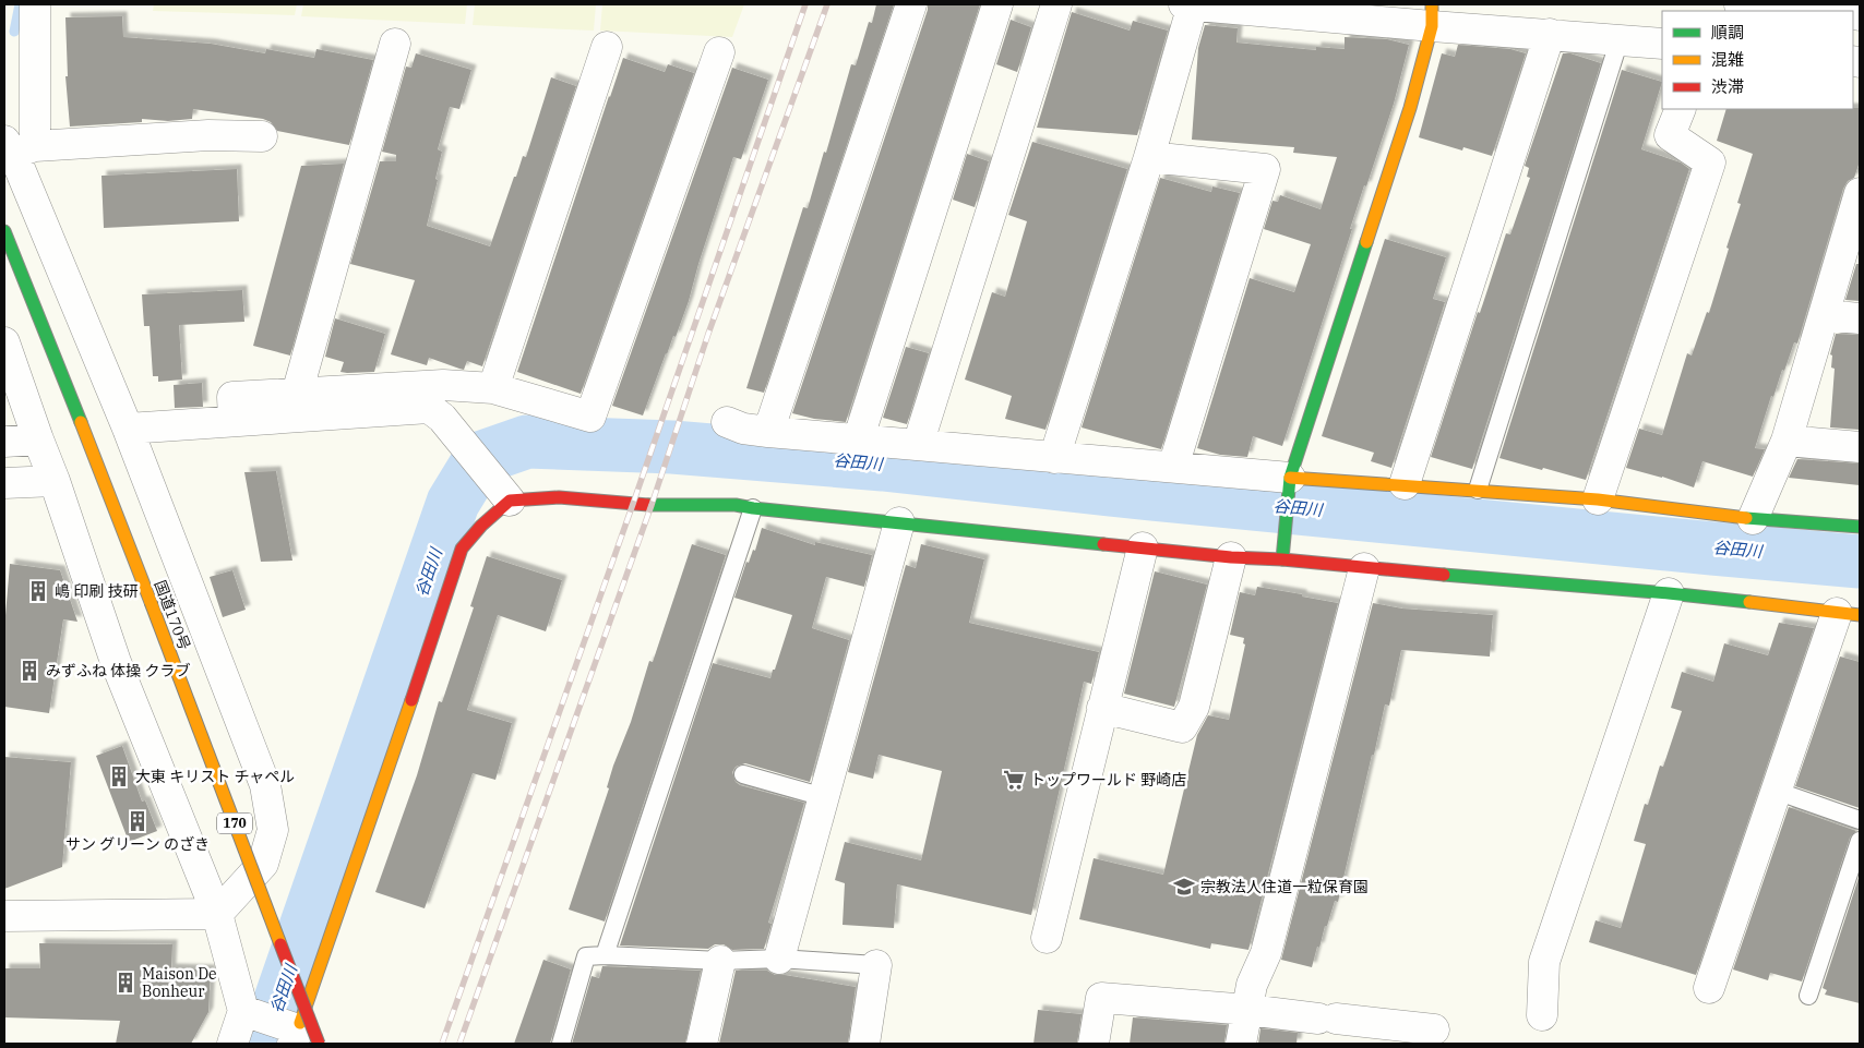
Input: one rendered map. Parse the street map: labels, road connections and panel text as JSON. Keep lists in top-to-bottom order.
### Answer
{
  "streets": {
    "main road": ["国道170号", "170"]
  },
  "water": ["谷田川"],
  "places": {
    "building": [
      "嶋 印刷 技研",
      "みずふね 体操 クラブ",
      "大東 キリスト チャペル",
      "サン グリーン のざき",
      "Maison De Bonheur"
    ],
    "supermarket": ["トップワールド 野崎店"],
    "school or university": ["宗教法人住道一粒保育園"]
  },
  "legend": ["順調", "混雑", "渋滞"]
}
